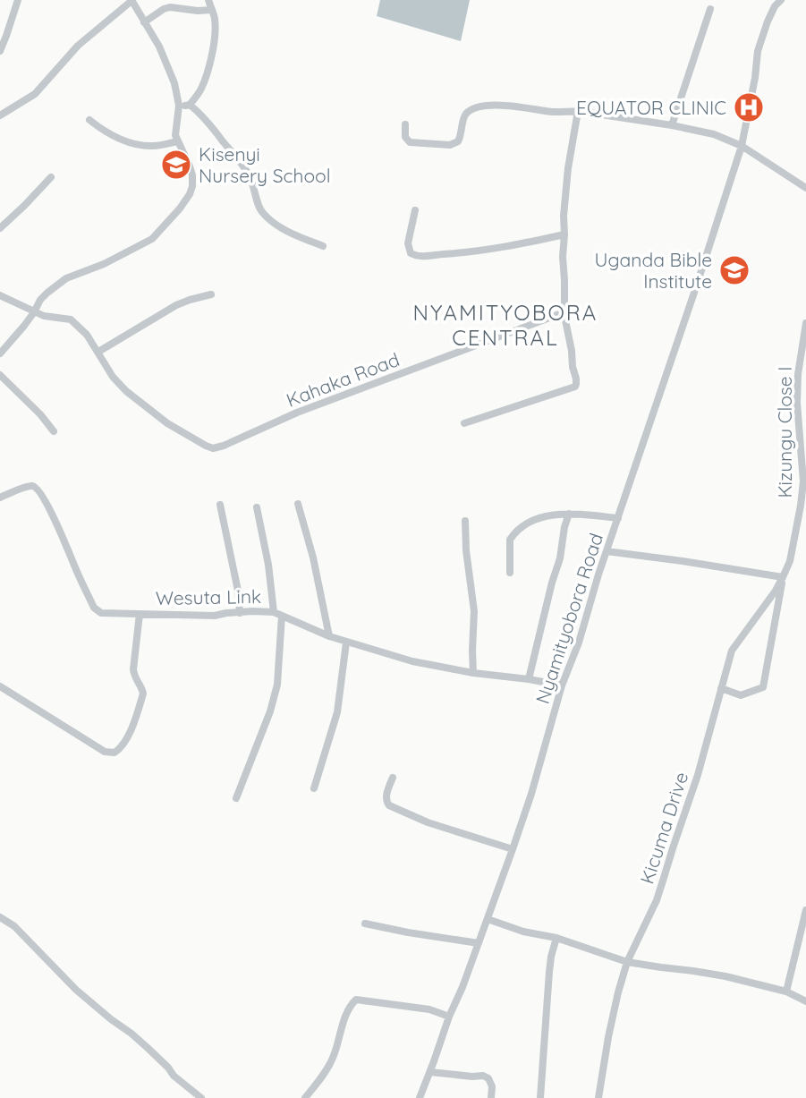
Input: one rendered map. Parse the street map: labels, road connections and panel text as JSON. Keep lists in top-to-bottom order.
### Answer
{
  "streets": {
    "street": [
      "Kahaka Road",
      "Kizungu Close I",
      "Wesuta Link",
      "Nyamityobora Road",
      "Kicuma Drive"
    ]
  },
  "crossings": [
    ["Kizungu Close I", "Kicuma Drive"],
    ["Wesuta Link", "Nyamityobora Road"]
  ],
  "districts": ["NYAMITYOBORA CENTRAL"],
  "places": {
    "hospital": ["EQUATOR CLINIC"],
    "school or university": ["Kisenyi Nursery School", "Uganda Bible Institute"]
  }
}
